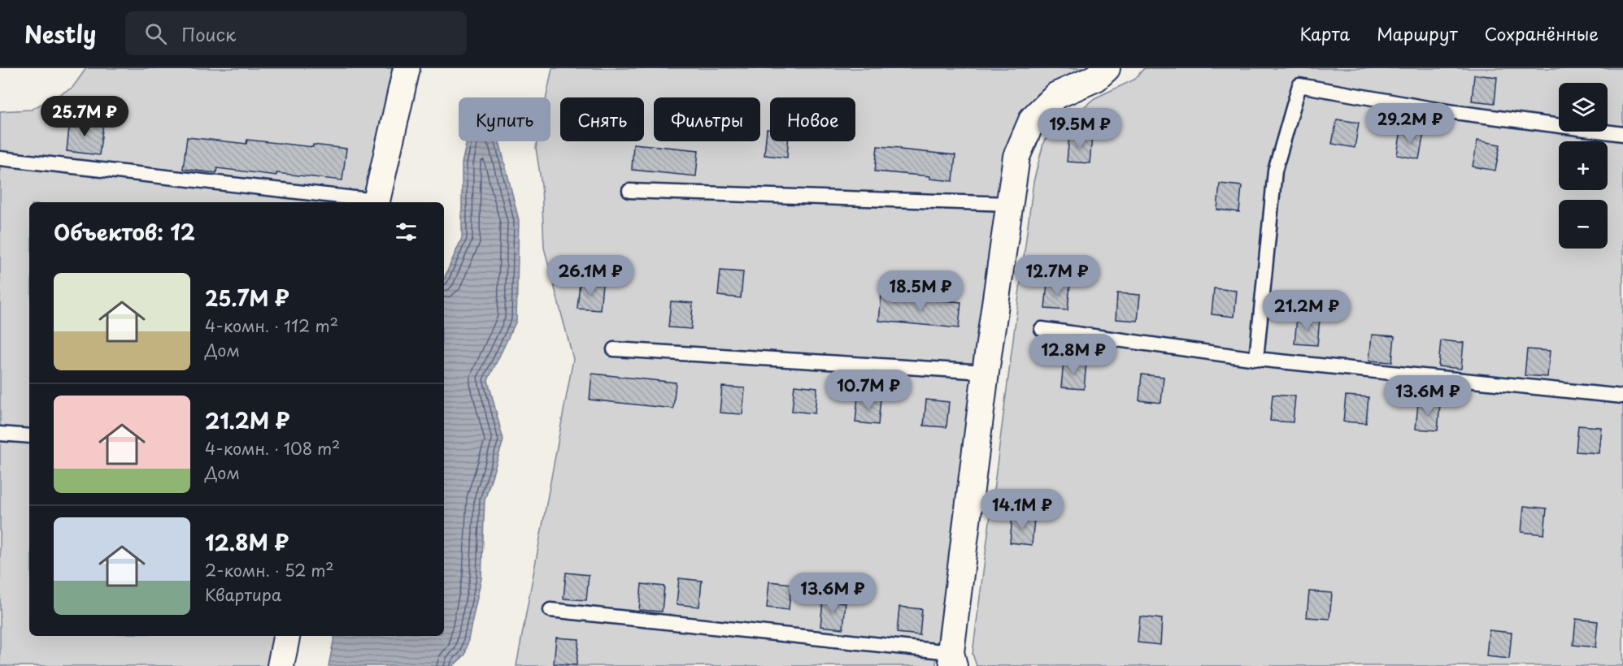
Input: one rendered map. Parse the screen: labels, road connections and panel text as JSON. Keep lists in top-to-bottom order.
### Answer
{
  "page": {
    "header": "Nestly",
    "search": "Поиск",
    "nav": ["Карта", "Маршрут", "Сохранённые"],
    "map_buttons": ["+", "−"],
    "price": [
      "25.7M ₽",
      "29.2M ₽",
      "19.5M ₽",
      "26.1M ₽",
      "12.7M ₽",
      "18.5M ₽",
      "21.2M ₽",
      "12.8M ₽",
      "10.7M ₽",
      "13.6M ₽",
      "14.1M ₽",
      "13.6M ₽"
    ],
    "chip": [
      "Купить",
      "Снять",
      "Фильтры",
      "Новое"
    ],
    "heading": "Объектов: 12",
    "list": [
      {
        "name": "25.7M ₽",
        "note": "4-комн. · 112 m² · Дом"
      },
      {
        "name": "21.2M ₽",
        "note": "4-комн. · 108 m² · Дом"
      },
      {
        "name": "12.8M ₽",
        "note": "2-комн. · 52 m² · Квартира"
      }
    ]
  }
}
